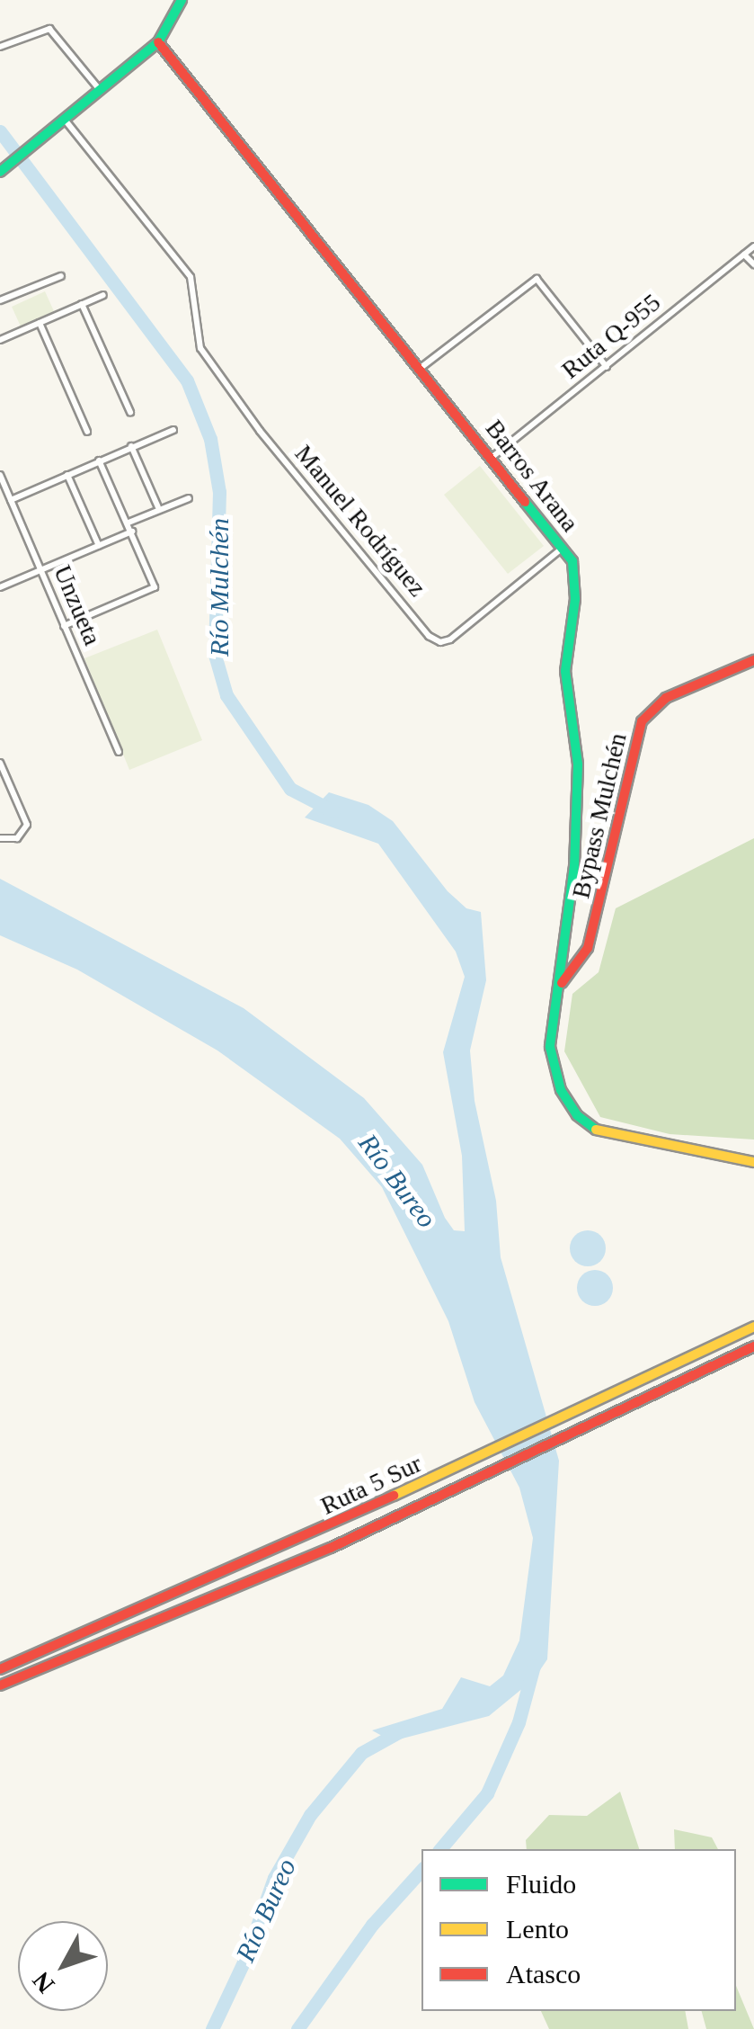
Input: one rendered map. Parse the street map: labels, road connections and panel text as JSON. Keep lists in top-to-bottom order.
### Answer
{
  "streets": {
    "main road": ["Barros Arana", "Bypass Mulchén", "Ruta 5 Sur"],
    "street": ["Ruta Q-955", "Manuel Rodríguez", "Unzueta"]
  },
  "crossings": [
    ["Ruta Q-955", "Barros Arana"],
    ["Barros Arana", "Manuel Rodríguez"],
    ["Barros Arana", "Bypass Mulchén"]
  ],
  "water": ["Río Mulchén", "Río Bureo"],
  "legend": ["Fluido", "Lento", "Atasco"],
  "north": "bottom left"
}
